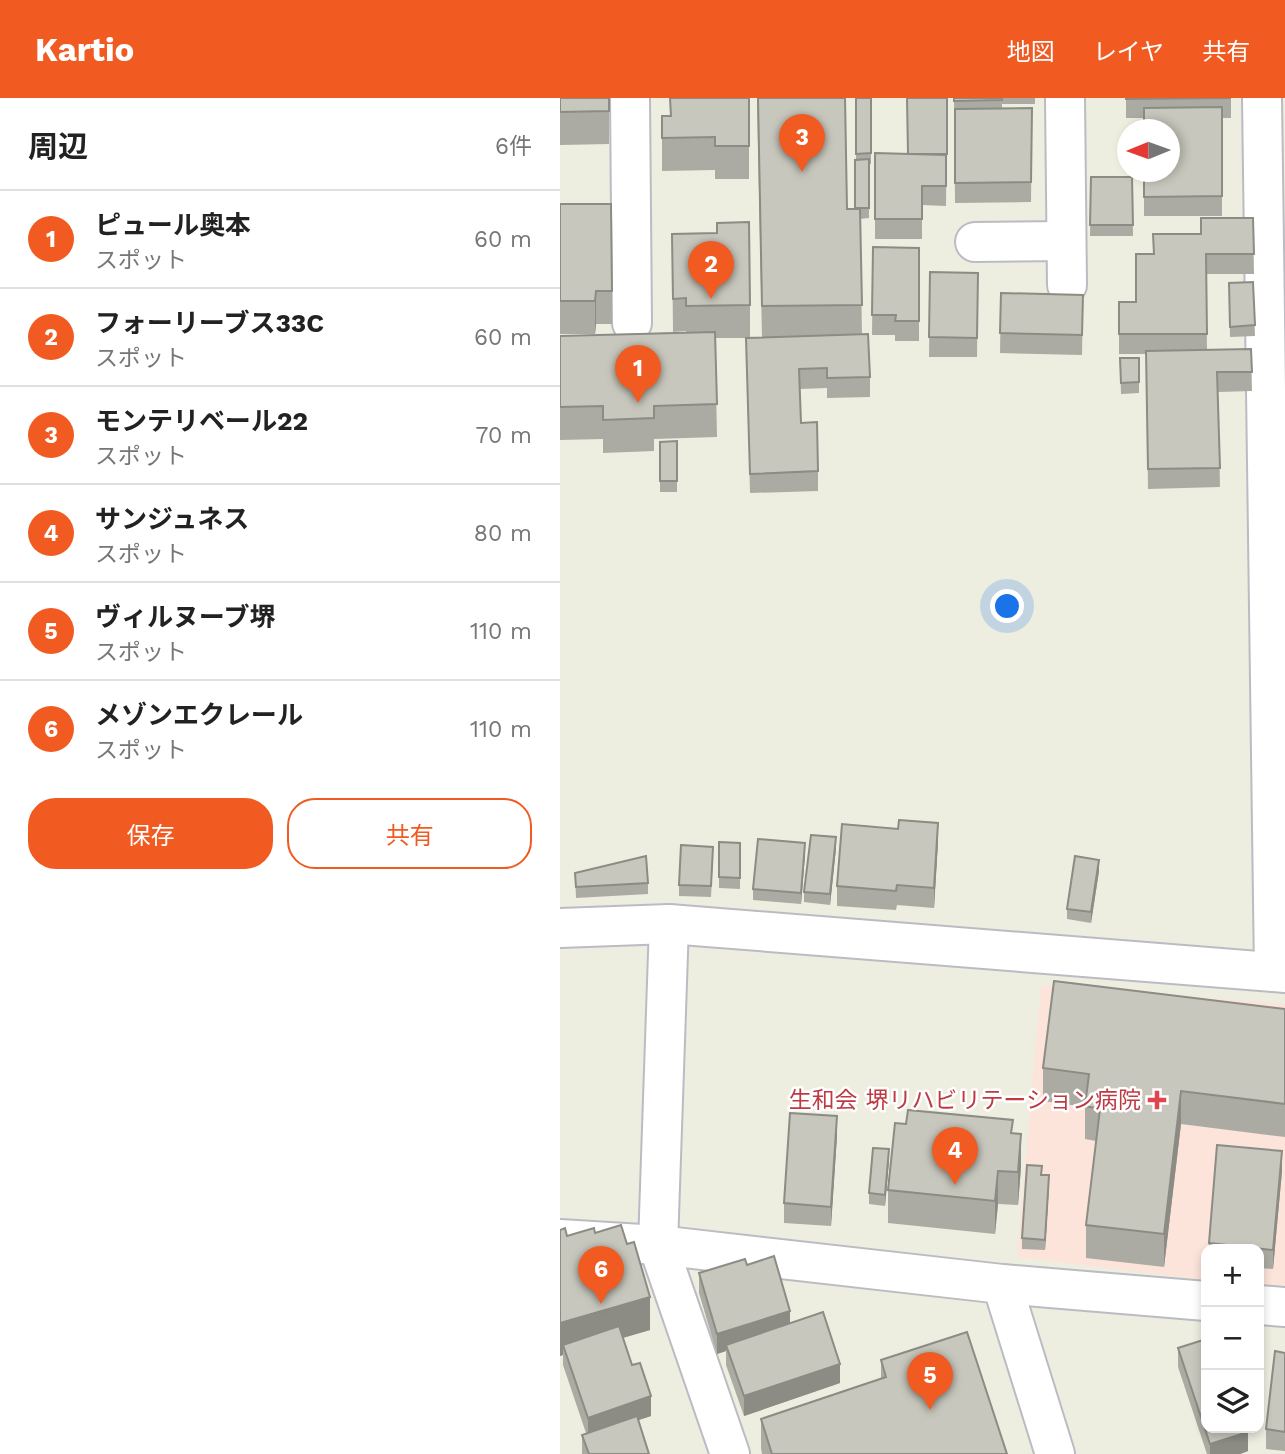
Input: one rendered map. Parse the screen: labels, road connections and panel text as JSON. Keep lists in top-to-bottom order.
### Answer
{
  "places": {
    "health": ["生和会 堺リハビリテーション病院"]
  },
  "north": "left",
  "page": {
    "header": "Kartio",
    "nav": ["地図", "レイヤ", "共有"],
    "heading": ["周辺", "6件"],
    "pins": [
      "3",
      "2",
      "1",
      "4",
      "6",
      "5"
    ],
    "list": [
      {
        "mark": "1",
        "name": "ピュール奥本",
        "note": "スポット",
        "value": "60 m"
      },
      {
        "mark": "2",
        "name": "フォーリーブス33C",
        "note": "スポット",
        "value": "60 m"
      },
      {
        "mark": "3",
        "name": "モンテリベール22",
        "note": "スポット",
        "value": "70 m"
      },
      {
        "mark": "4",
        "name": "サンジュネス",
        "note": "スポット",
        "value": "80 m"
      },
      {
        "mark": "5",
        "name": "ヴィルヌーブ堺",
        "note": "スポット",
        "value": "110 m"
      },
      {
        "mark": "6",
        "name": "メゾンエクレール",
        "note": "スポット",
        "value": "110 m"
      }
    ],
    "buttons": ["保存", "共有"],
    "map_buttons": ["+", "−"]
  }
}
